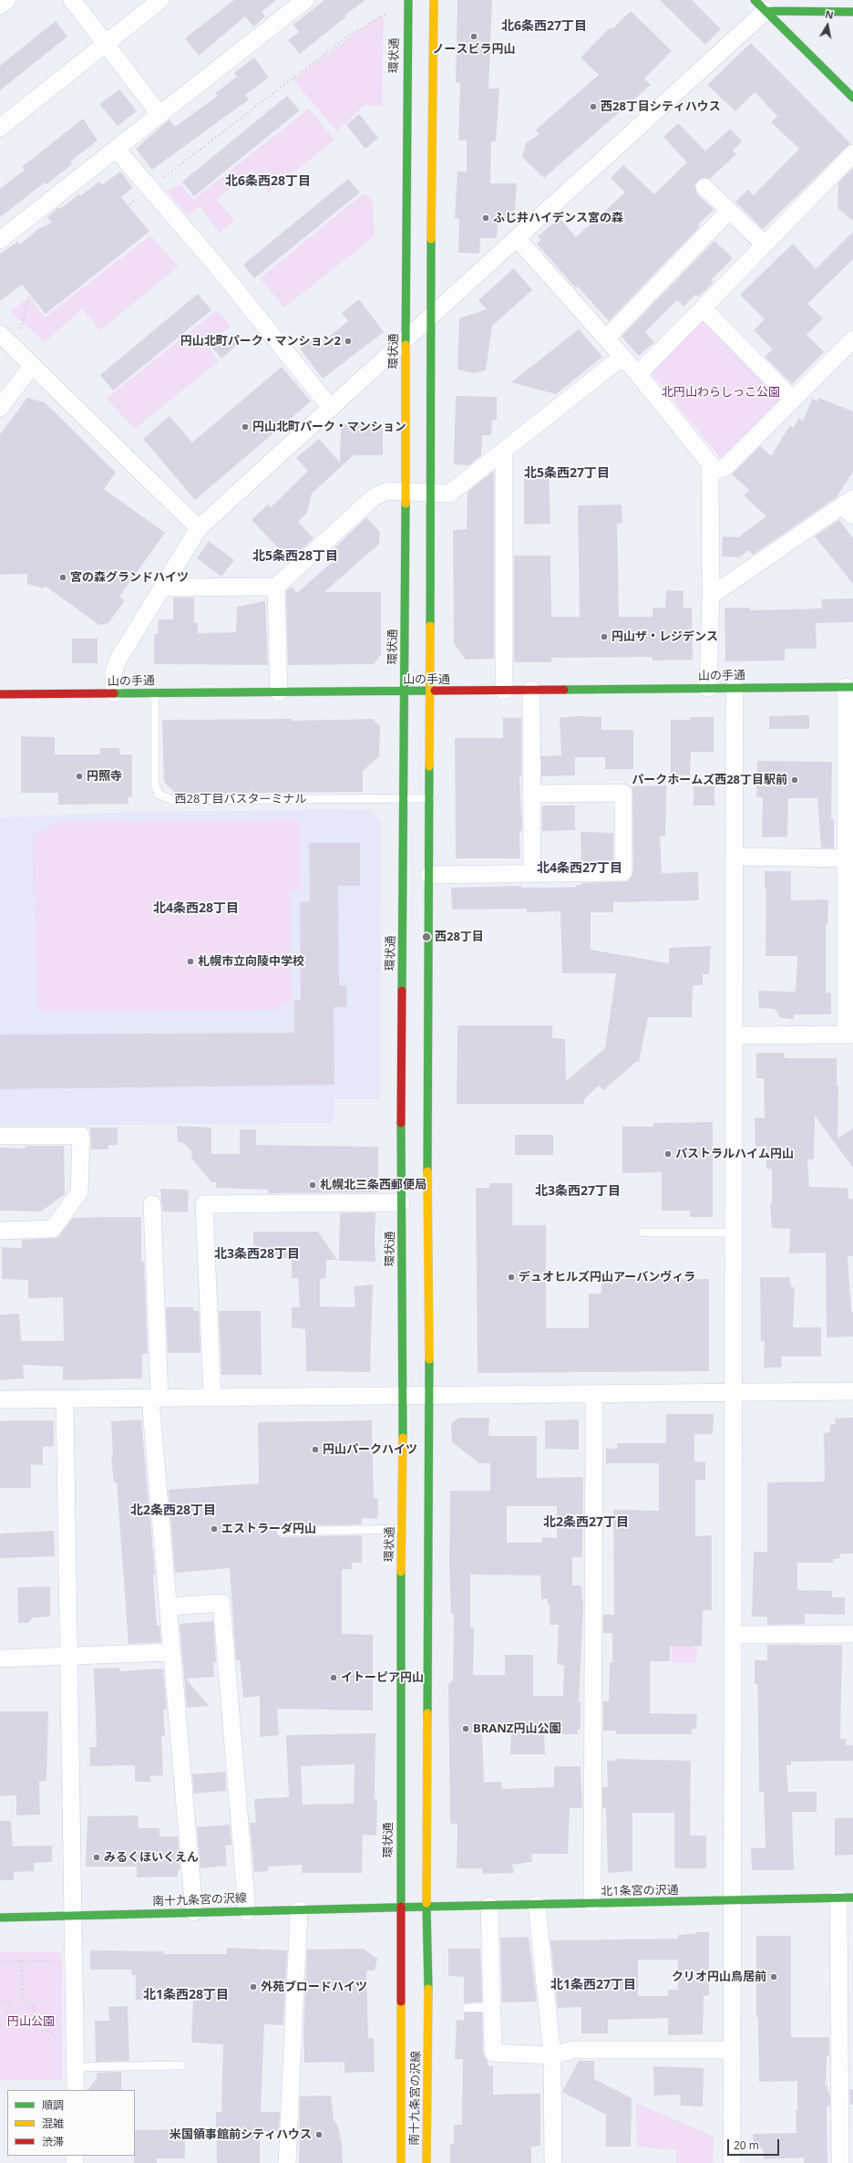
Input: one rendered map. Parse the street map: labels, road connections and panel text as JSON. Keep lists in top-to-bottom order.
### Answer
{
  "streets": {
    "street": [
      "環状通",
      "山の手通",
      "北1条宮の沢通",
      "南十九条宮の沢線"
    ],
    "lane": ["西28丁目バスターミナル"]
  },
  "crossings": [
    ["環状通", "山の手通"],
    ["環状通", "西28丁目バスターミナル"],
    ["環状通", "南十九条宮の沢線"],
    ["山の手通", "西28丁目バスターミナル"],
    ["北1条宮の沢通", "南十九条宮の沢線"]
  ],
  "districts": [
    "北6条西27丁目",
    "北6条西28丁目",
    "北5条西27丁目",
    "北5条西28丁目",
    "北4条西27丁目",
    "北4条西28丁目",
    "北3条西27丁目",
    "北3条西28丁目",
    "北2条西28丁目",
    "北2条西27丁目",
    "北1条西27丁目",
    "北1条西28丁目"
  ],
  "parks": ["北円山わらしっこ公園", "円山公園"],
  "places": [
    "ノースビラ円山",
    "西28丁目シティハウス",
    "ふじ井ハイデンス宮の森",
    "円山北町パーク・マンション2",
    "円山北町パーク・マンション",
    "宮の森グランドハイツ",
    "円山ザ・レジデンス",
    "円照寺",
    "パークホームズ西28丁目駅前",
    "西28丁目",
    "札幌市立向陵中学校",
    "パストラルハイム円山",
    "札幌北三条西郵便局",
    "デュオヒルズ円山アーバンヴィラ",
    "円山パークハイツ",
    "エストラーダ円山",
    "イトーピア円山",
    "BRANZ円山公園",
    "みるくほいくえん",
    "クリオ円山鳥居前",
    "外苑ブロードハイツ",
    "米国領事館前シティハウス"
  ],
  "legend": ["順調", "混雑", "渋滞"],
  "scale_bar": "20 m",
  "north": "top"
}
